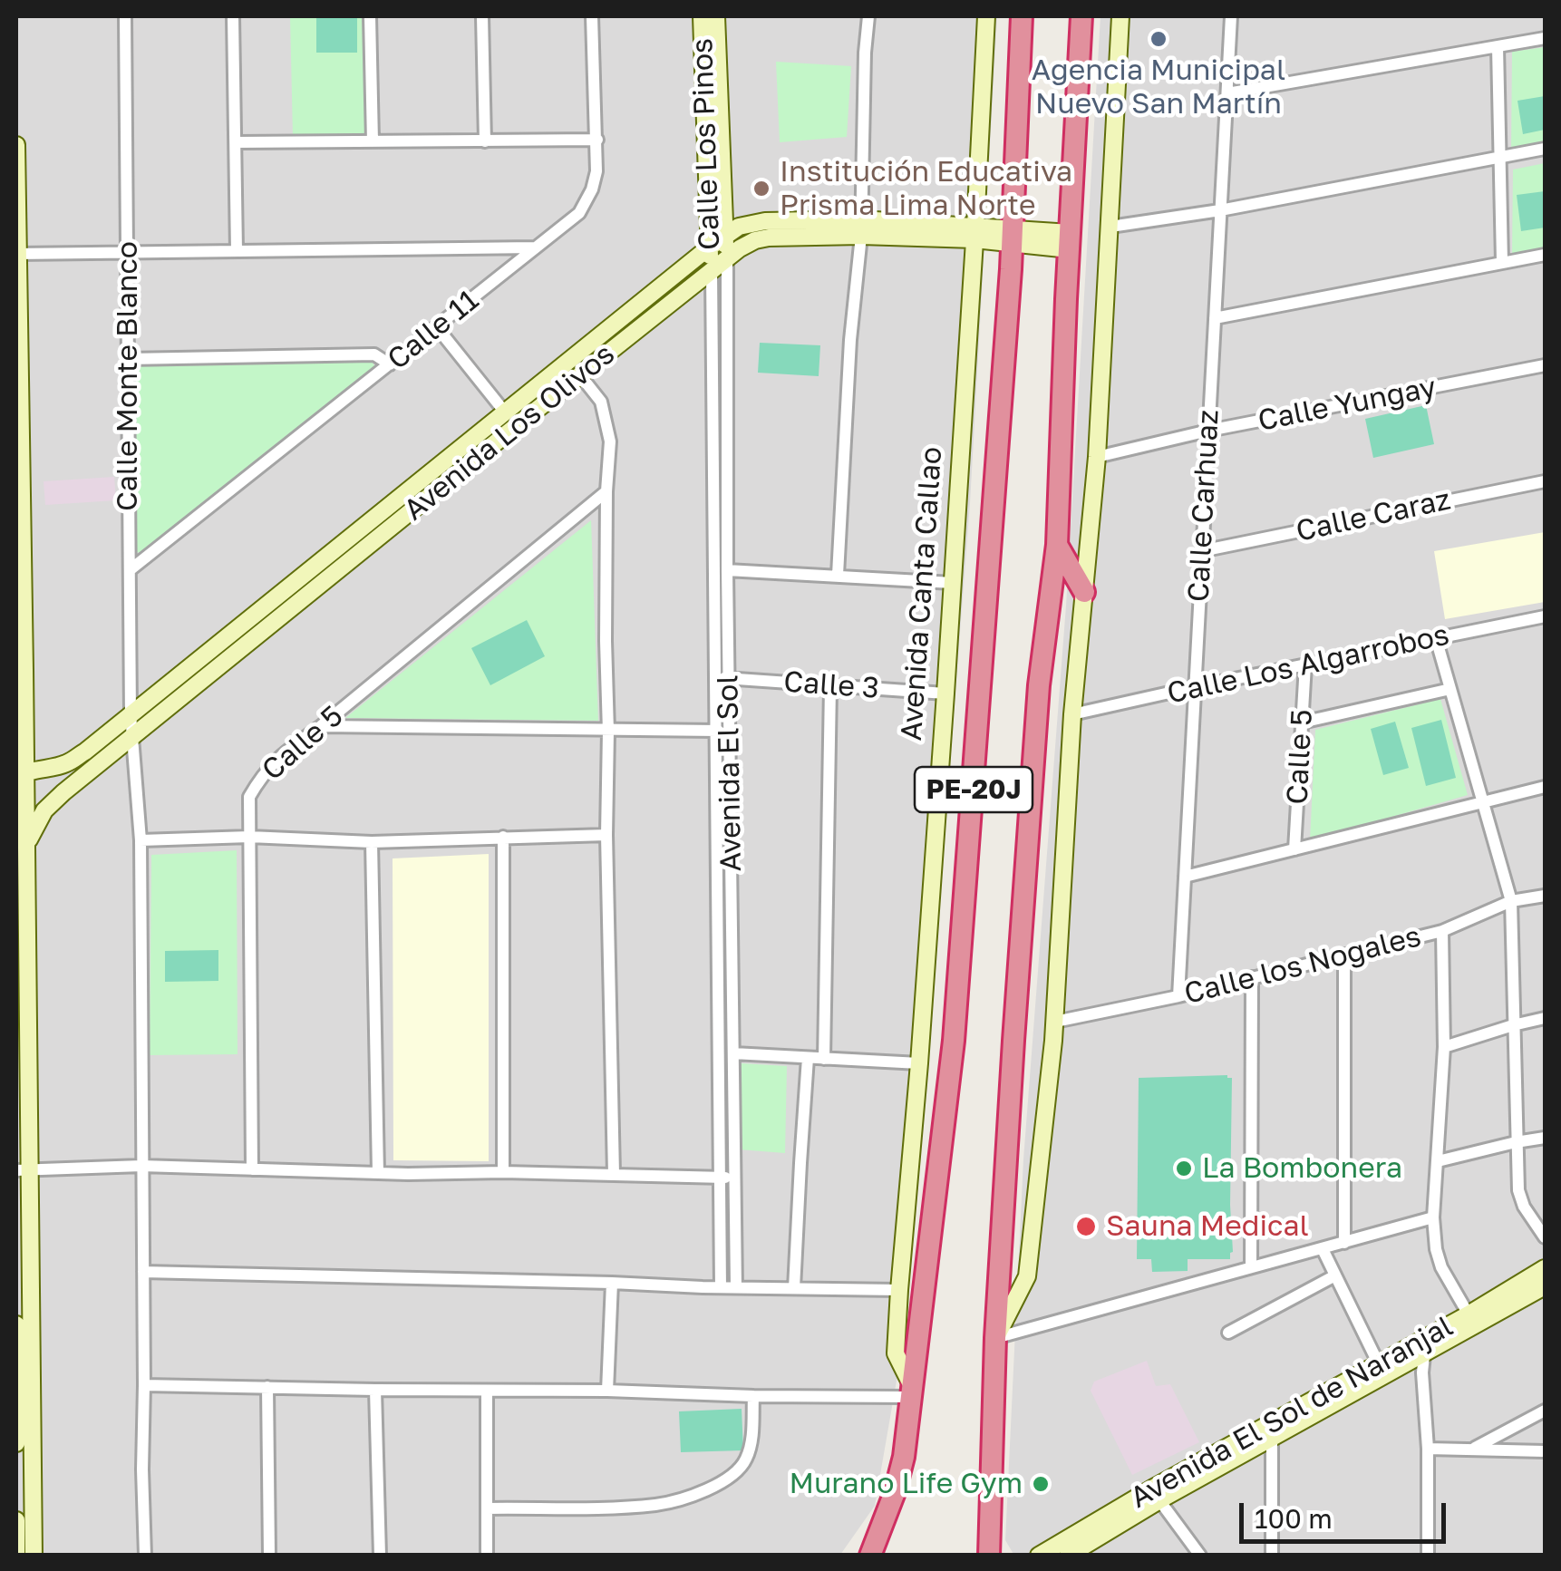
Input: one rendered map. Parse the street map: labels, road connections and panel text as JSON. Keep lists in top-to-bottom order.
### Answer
{
  "streets": {
    "highway": ["Avenida Canta Callao", "PE-20J"],
    "street": [
      "Calle Los Pinos",
      "Calle 11",
      "Calle Monte Blanco",
      "Calle Yungay",
      "Avenida Los Olivos",
      "Calle Carhuaz",
      "Calle Caraz",
      "Calle Los Algarrobos",
      "Calle 3",
      "Calle 5",
      "Avenida El Sol",
      "Calle los Nogales",
      "Avenida El Sol de Naranjal"
    ]
  },
  "crossings": [
    ["Calle Los Pinos", "Avenida Los Olivos"],
    ["Calle Los Pinos", "Avenida El Sol"],
    ["Calle 11", "Calle Monte Blanco"],
    ["Calle Monte Blanco", "Avenida Los Olivos"],
    ["Calle Yungay", "Calle Carhuaz"],
    ["Avenida Los Olivos", "Avenida Canta Callao"],
    ["Avenida Los Olivos", "Avenida El Sol"],
    ["Avenida Los Olivos", "PE-20J"],
    ["Calle Carhuaz", "Calle Caraz"],
    ["Calle Carhuaz", "Calle Los Algarrobos"],
    ["Calle Carhuaz", "Calle los Nogales"],
    ["Avenida Canta Callao", "Calle 3"],
    ["Calle Los Algarrobos", "Calle 5"],
    ["Calle 3", "Avenida El Sol"]
  ],
  "places": [
    "Agencia Municipal Nuevo San Martín",
    "Institución Educativa Prisma Lima Norte",
    "La Bombonera",
    "Sauna Medical",
    "Murano Life Gym"
  ],
  "scale_bar": "100 m"
}
